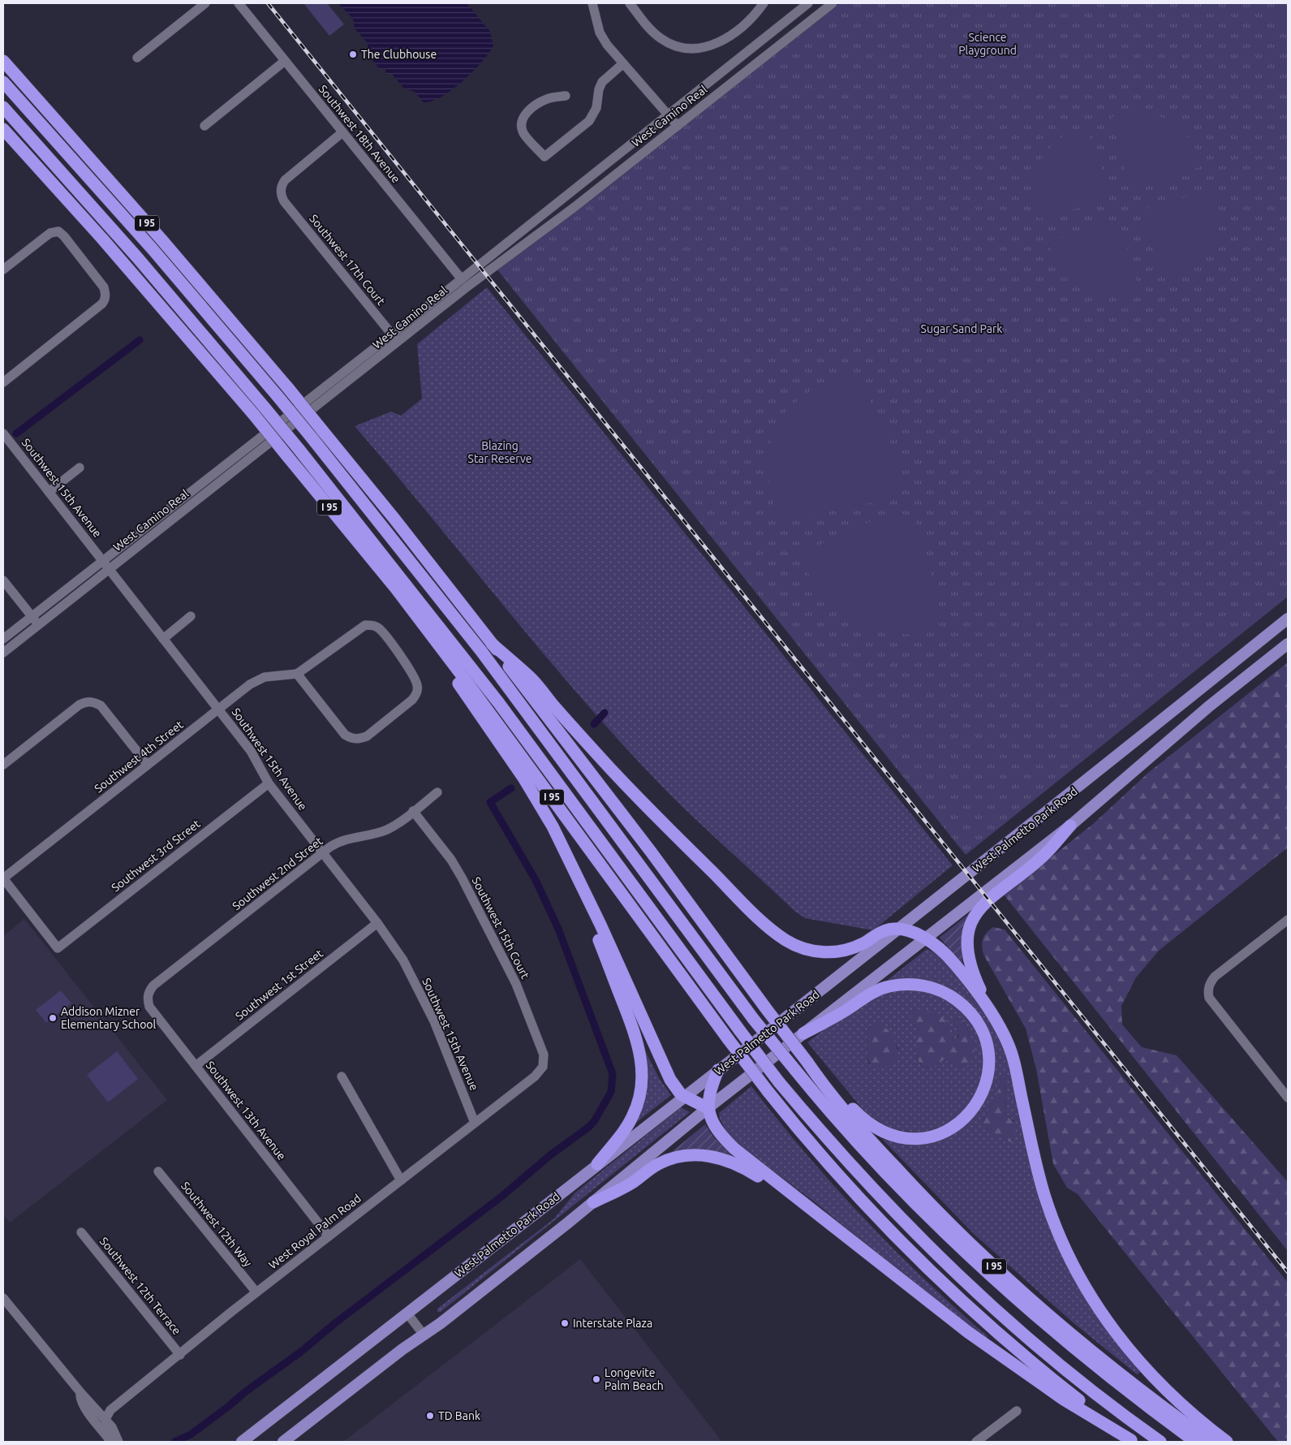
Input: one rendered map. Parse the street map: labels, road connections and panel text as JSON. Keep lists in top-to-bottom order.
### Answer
{
  "streets": {
    "highway": ["I 95"],
    "main road": ["West Palmetto Park Road"],
    "street": [
      "West Camino Real",
      "Southwest 18th Avenue",
      "Southwest 17th Court",
      "Southwest 15th Avenue",
      "Southwest 4th Street",
      "Southwest 3rd Street",
      "Southwest 2nd Street",
      "Southwest 15th Court",
      "Southwest 1st Street",
      "Southwest 13th Avenue",
      "Southwest 12th Way",
      "West Royal Palm Road",
      "Southwest 12th Terrace"
    ]
  },
  "crossings": [
    ["West Camino Real", "Southwest 18th Avenue"],
    ["West Camino Real", "Southwest 17th Court"],
    ["West Camino Real", "Southwest 15th Avenue"],
    ["Southwest 18th Avenue", "Southwest 17th Court"],
    ["Southwest 15th Avenue", "Southwest 4th Street"],
    ["Southwest 15th Avenue", "Southwest 3rd Street"],
    ["Southwest 15th Avenue", "Southwest 2nd Street"],
    ["Southwest 15th Avenue", "Southwest 1st Street"],
    ["Southwest 15th Avenue", "West Royal Palm Road"],
    ["Southwest 4th Street", "Southwest 3rd Street"],
    ["Southwest 2nd Street", "Southwest 15th Court"],
    ["Southwest 2nd Street", "Southwest 13th Avenue"],
    ["Southwest 15th Court", "West Royal Palm Road"],
    ["Southwest 1st Street", "Southwest 13th Avenue"],
    ["Southwest 13th Avenue", "West Royal Palm Road"],
    ["Southwest 12th Way", "West Royal Palm Road"],
    ["West Royal Palm Road", "Southwest 12th Terrace"]
  ],
  "parks": ["Science Playground", "Sugar Sand Park", "Blazing Star Reserve"],
  "places": [
    "The Clubhouse",
    "Addison Mizner Elementary School",
    "Interstate Plaza",
    "Longevite Palm Beach",
    "TD Bank"
  ]
}
